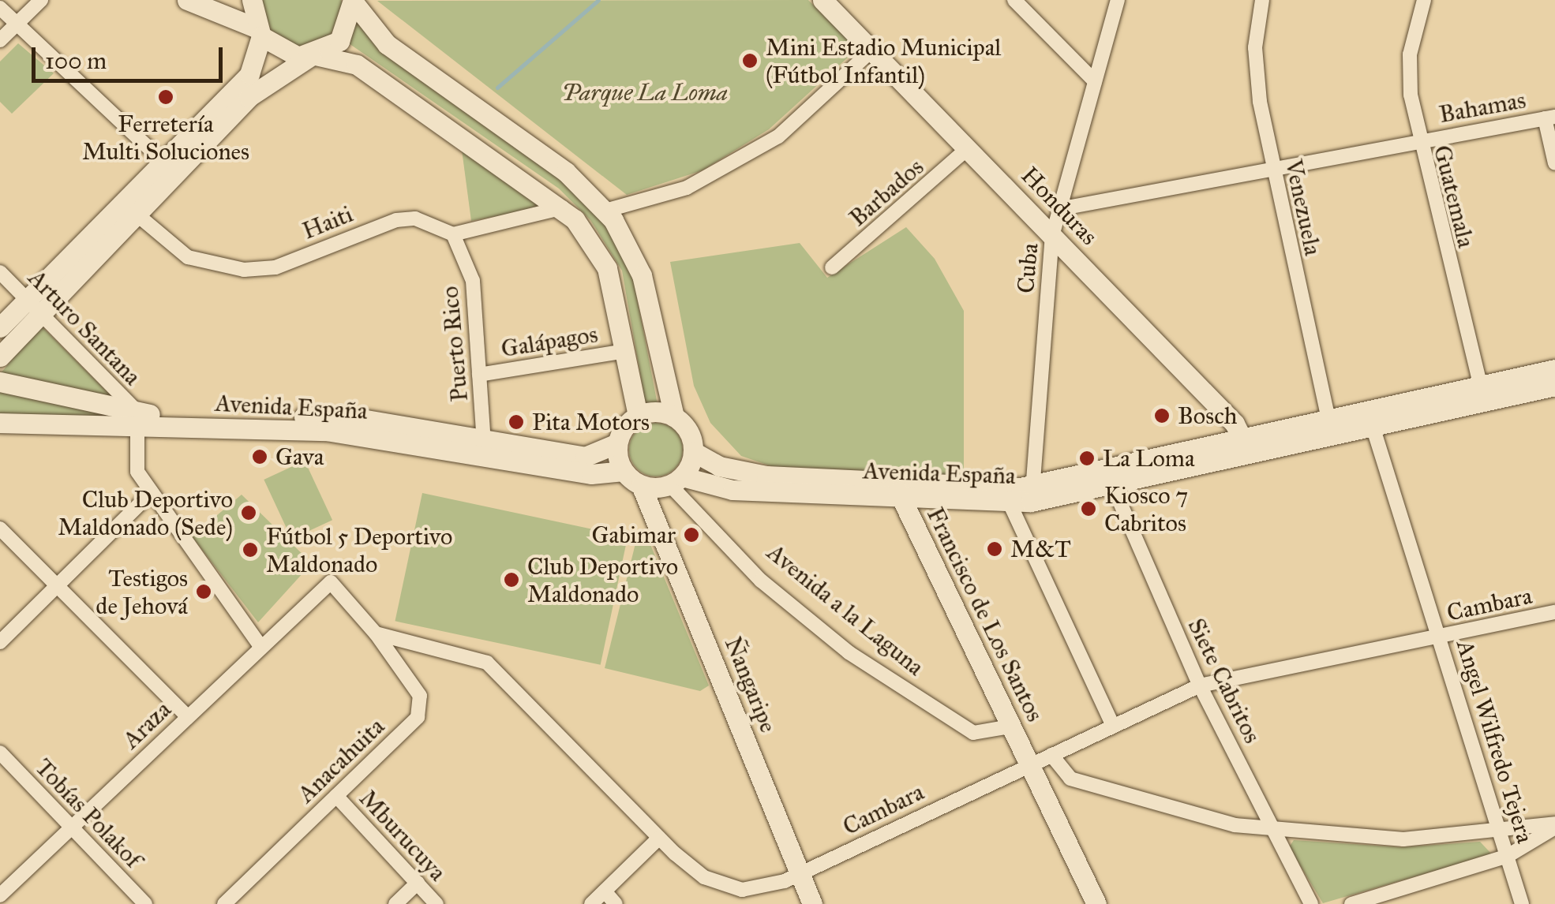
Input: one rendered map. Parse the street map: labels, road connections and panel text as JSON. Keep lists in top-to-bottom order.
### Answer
{
  "streets": {
    "main road": [
      "Honduras",
      "Avenida España",
      "Francisco de Los Santos",
      "Ñangaripe"
    ],
    "street": [
      "Bahamas",
      "Barbados",
      "Guatemala",
      "Venezuela",
      "Haiti",
      "Cuba",
      "Arturo Santana",
      "Galápagos",
      "Puerto Rico",
      "Cambara",
      "Avenida a la Laguna",
      "Siete Cabritos",
      "Araza",
      "Angel Wilfredo Tejera",
      "Anacahuita",
      "Tobías Polakof",
      "Mburucuya"
    ]
  },
  "crossings": [
    ["Bahamas", "Guatemala"],
    ["Bahamas", "Venezuela"],
    ["Bahamas", "Cuba"],
    ["Barbados", "Honduras"],
    ["Guatemala", "Avenida España"],
    ["Honduras", "Cuba"],
    ["Honduras", "Avenida España"],
    ["Venezuela", "Avenida España"],
    ["Haiti", "Puerto Rico"],
    ["Cuba", "Avenida España"],
    ["Arturo Santana", "Avenida España"],
    ["Galápagos", "Puerto Rico"],
    ["Puerto Rico", "Avenida España"],
    ["Avenida España", "Avenida a la Laguna"],
    ["Avenida España", "Francisco de Los Santos"],
    ["Avenida España", "Siete Cabritos"],
    ["Avenida España", "Ñangaripe"],
    ["Avenida España", "Angel Wilfredo Tejera"],
    ["Cambara", "Francisco de Los Santos"],
    ["Cambara", "Siete Cabritos"],
    ["Cambara", "Ñangaripe"],
    ["Cambara", "Araza"],
    ["Cambara", "Angel Wilfredo Tejera"],
    ["Cambara", "Anacahuita"],
    ["Avenida a la Laguna", "Francisco de Los Santos"],
    ["Avenida a la Laguna", "Ñangaripe"],
    ["Araza", "Anacahuita"],
    ["Araza", "Tobías Polakof"],
    ["Anacahuita", "Mburucuya"]
  ],
  "parks": ["Parque La Loma"],
  "places": [
    "Mini Estadio Municipal (Fútbol Infantil)",
    "Ferretería Multi Soluciones",
    "Bosch",
    "Pita Motors",
    "Gava",
    "La Loma",
    "Kiosco 7 Cabritos",
    "Club Deportivo Maldonado (Sede)",
    "Gabimar",
    "M&T",
    "Fútbol 5 Deportivo Maldonado",
    "Club Deportivo Maldonado",
    "Testigos de Jehová"
  ],
  "scale_bar": "100 m"
}
